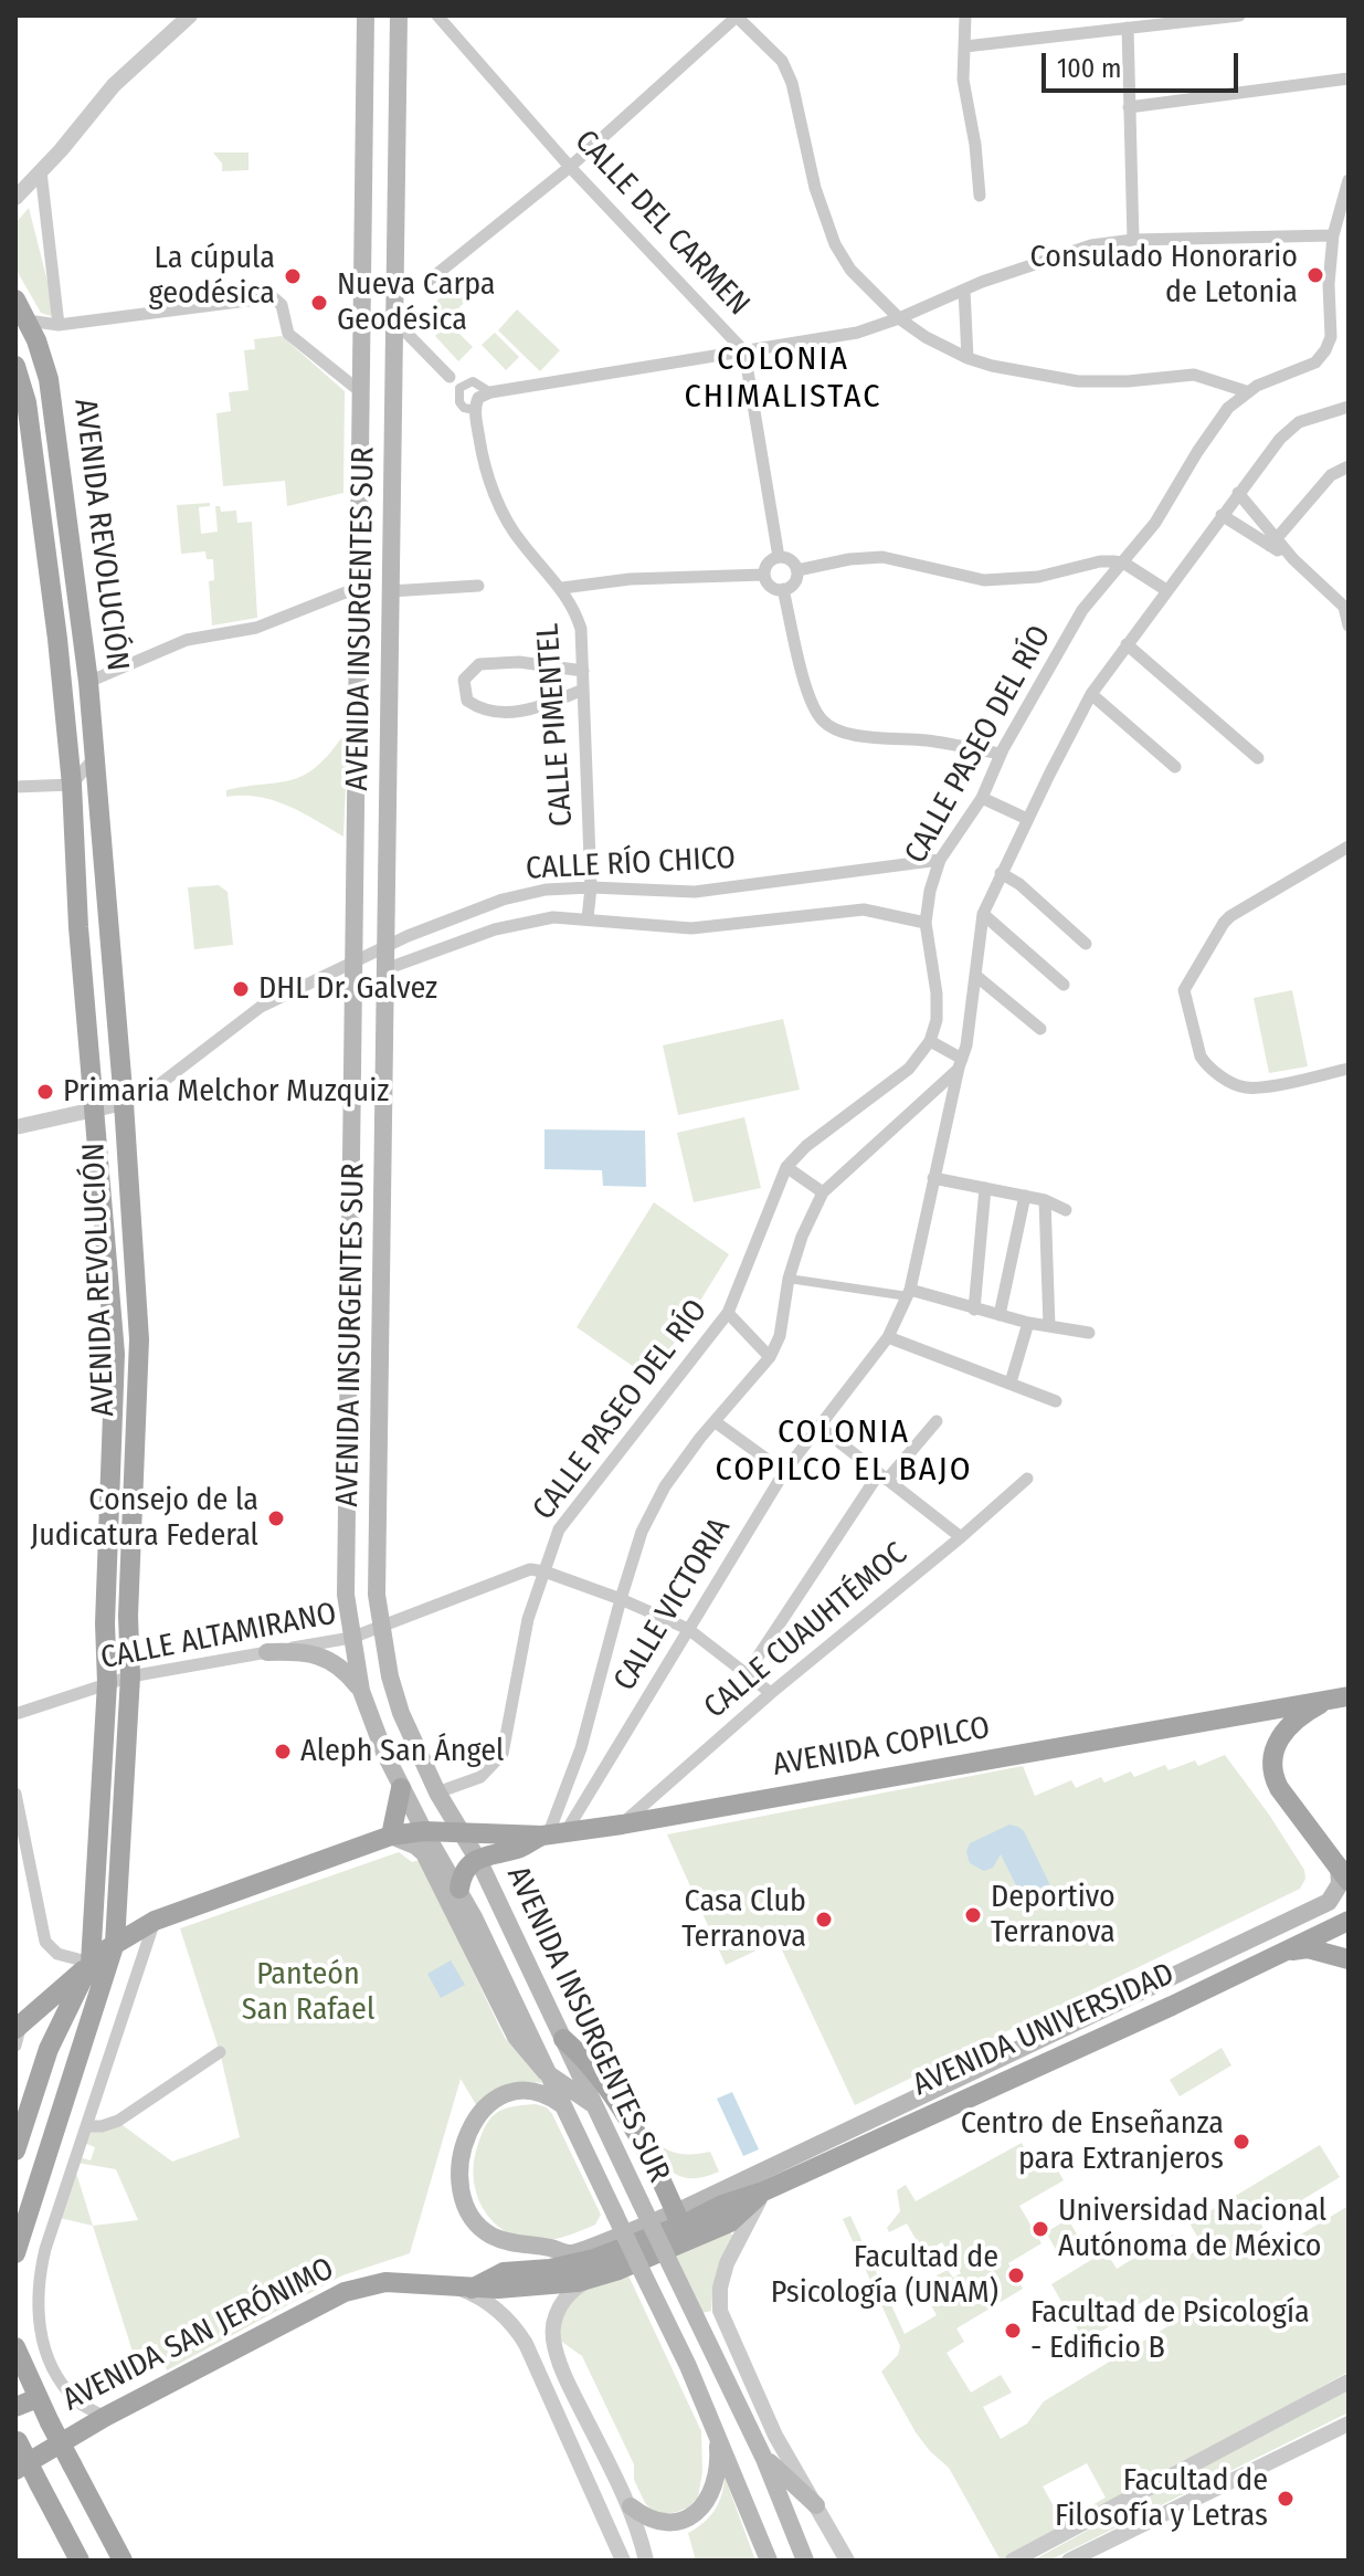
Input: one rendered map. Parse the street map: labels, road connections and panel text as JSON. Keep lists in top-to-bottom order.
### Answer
{
  "streets": {
    "main road": [
      "AVENIDA REVOLUCIÓN",
      "AVENIDA INSURGENTES SUR",
      "AVENIDA COPILCO",
      "AVENIDA UNIVERSIDAD",
      "AVENIDA SAN JERÓNIMO"
    ],
    "street": [
      "CALLE DEL CARMEN",
      "CALLE PIMENTEL",
      "CALLE PASEO DEL RÍO",
      "CALLE RÍO CHICO",
      "CALLE VICTORIA",
      "CALLE CUAUHTÉMOC",
      "CALLE ALTAMIRANO"
    ]
  },
  "crossings": [
    ["CALLE DEL CARMEN", "CALLE PIMENTEL"],
    ["AVENIDA REVOLUCIÓN", "CALLE RÍO CHICO"],
    ["AVENIDA REVOLUCIÓN", "CALLE ALTAMIRANO"],
    ["AVENIDA REVOLUCIÓN", "AVENIDA COPILCO"],
    ["AVENIDA INSURGENTES SUR", "CALLE PASEO DEL RÍO"],
    ["AVENIDA INSURGENTES SUR", "CALLE RÍO CHICO"],
    ["AVENIDA INSURGENTES SUR", "CALLE ALTAMIRANO"],
    ["AVENIDA INSURGENTES SUR", "AVENIDA COPILCO"],
    ["CALLE PIMENTEL", "CALLE RÍO CHICO"],
    ["CALLE PASEO DEL RÍO", "CALLE RÍO CHICO"],
    ["CALLE PASEO DEL RÍO", "CALLE ALTAMIRANO"],
    ["CALLE VICTORIA", "AVENIDA COPILCO"],
    ["CALLE CUAUHTÉMOC", "AVENIDA COPILCO"],
    ["AVENIDA UNIVERSIDAD", "AVENIDA SAN JERÓNIMO"]
  ],
  "districts": ["COLONIA CHIMALISTAC", "COLONIA COPILCO EL BAJO"],
  "parks": ["Panteón San Rafael"],
  "places": [
    "Consulado Honorario de Letonia",
    "La cúpula geodésica",
    "Nueva Carpa Geodésica",
    "DHL Dr. Galvez",
    "Primaria Melchor Muzquiz",
    "Consejo de la Judicatura Federal",
    "Aleph San Ángel",
    "Deportivo Terranova",
    "Casa Club Terranova",
    "Centro de Enseñanza para Extranjeros",
    "Universidad Nacional Autónoma de México",
    "Facultad de Psicología (UNAM)",
    "Facultad de Psicología - Edificio B",
    "Facultad de Filosofía y Letras"
  ],
  "scale_bar": "100 m"
}
